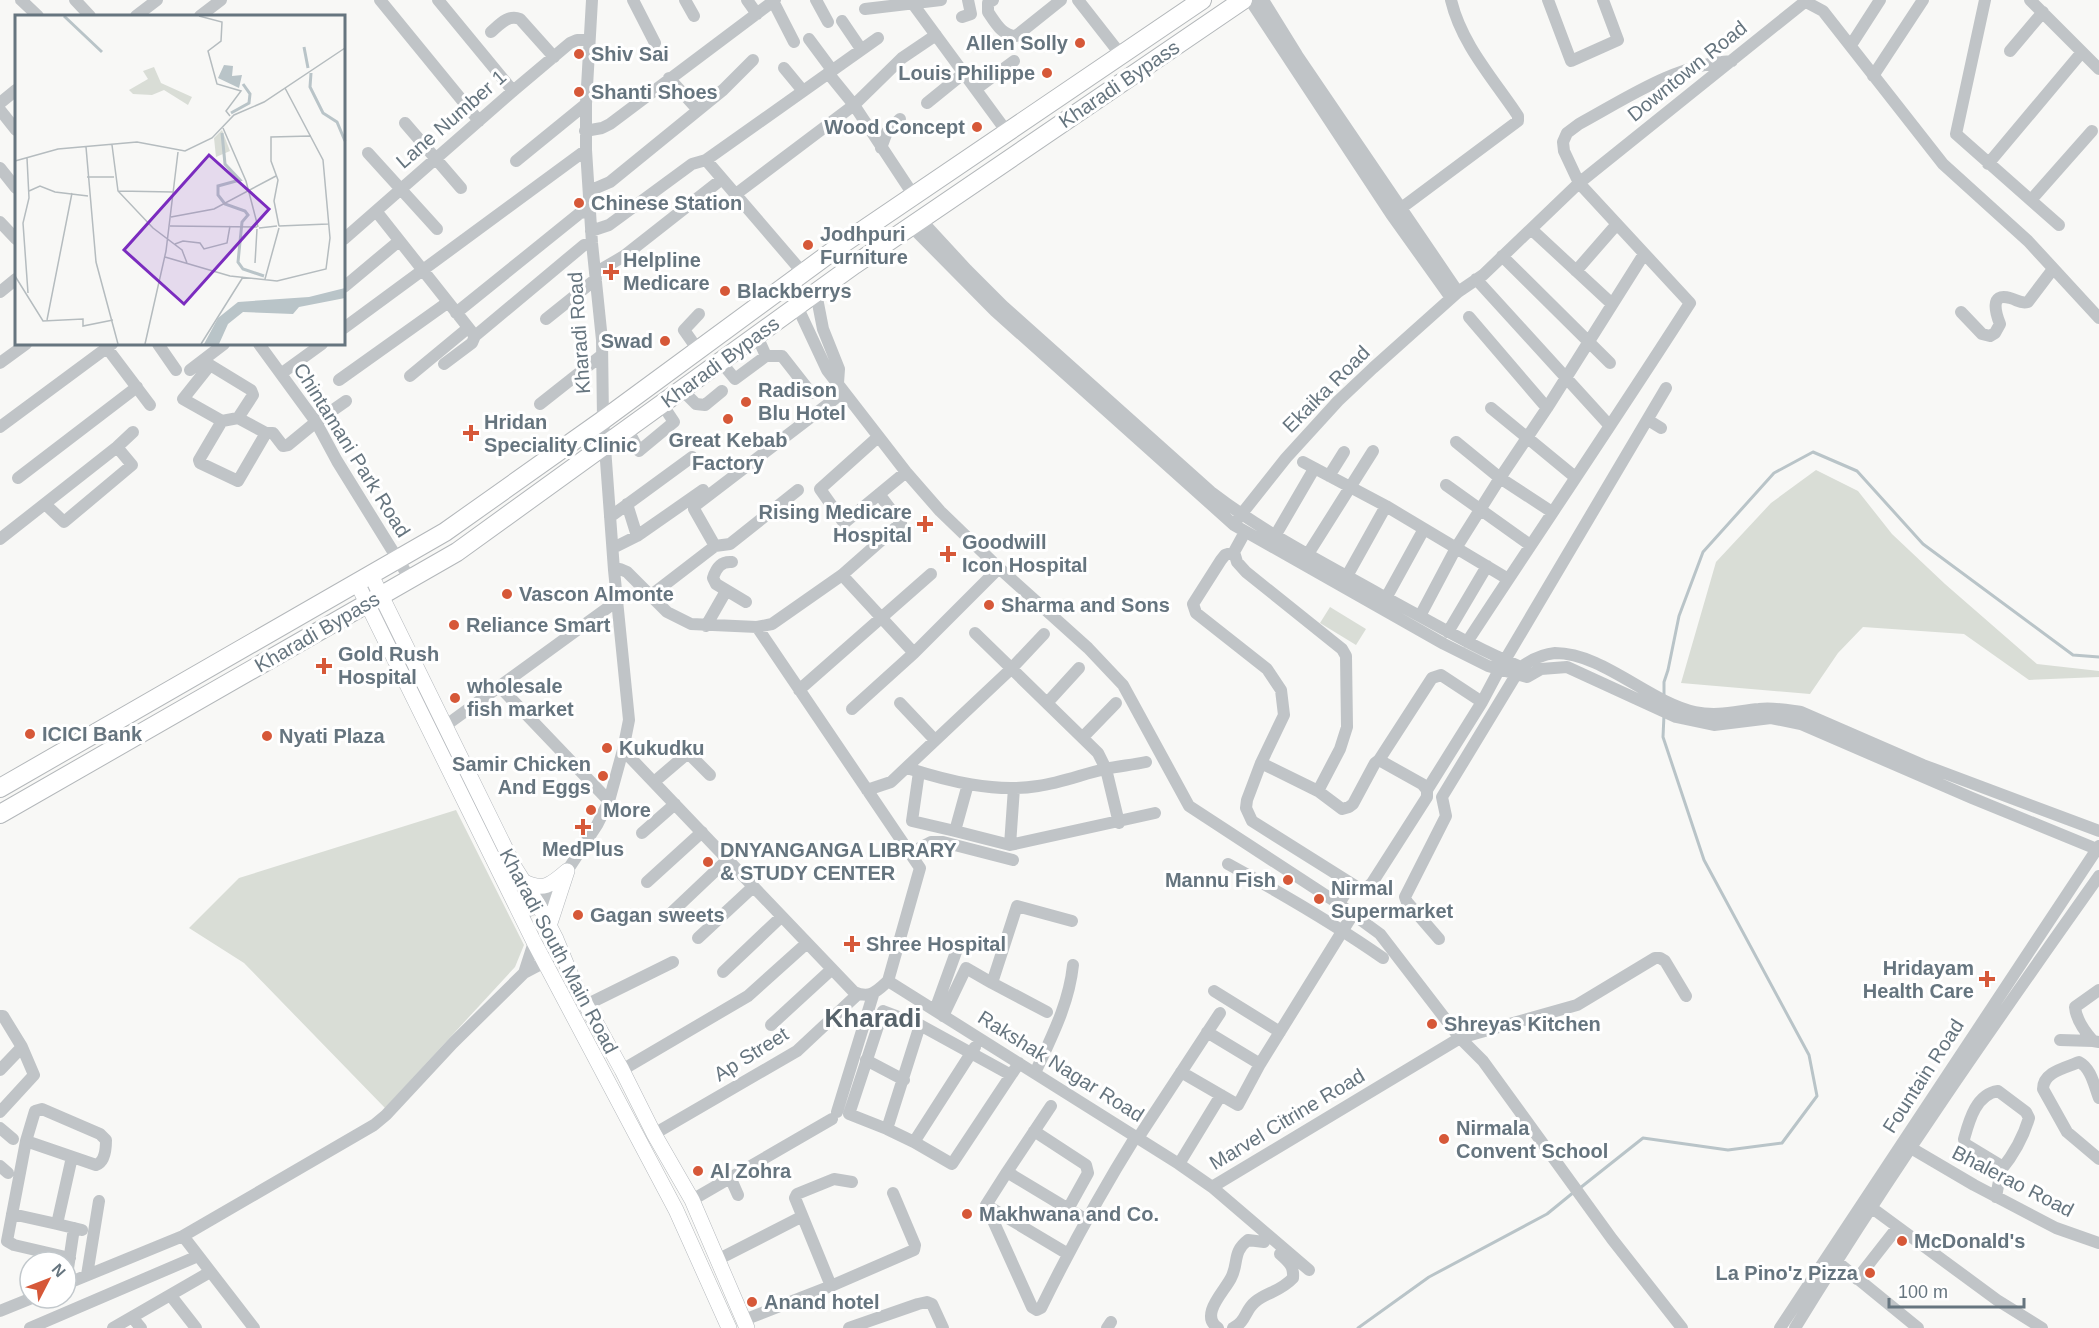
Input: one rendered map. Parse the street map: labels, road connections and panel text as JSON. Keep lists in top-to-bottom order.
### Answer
{
  "streets": {
    "highway": ["Kharadi Bypass"],
    "main road": ["Kharadi South Main Road"],
    "street": [
      "Downtown Road",
      "Lane Number 1",
      "Kharadi Road",
      "Ekaika Road",
      "Chintamani Park Road",
      "Ap Street",
      "Rakshak Nagar Road",
      "Fountain Road",
      "Marvel Citrine Road",
      "Bhalerao Road"
    ]
  },
  "crossings": [
    ["Downtown Road", "Ekaika Road"],
    ["Kharadi Bypass", "Kharadi Road"],
    ["Kharadi Bypass", "Chintamani Park Road"],
    ["Kharadi Bypass", "Kharadi South Main Road"],
    ["Lane Number 1", "Kharadi Road"],
    ["Kharadi Road", "Kharadi South Main Road"],
    ["Kharadi South Main Road", "Ap Street"],
    ["Rakshak Nagar Road", "Marvel Citrine Road"],
    ["Fountain Road", "Bhalerao Road"]
  ],
  "districts": ["Kharadi"],
  "places": {
    "other": [
      "Allen Solly",
      "Shiv Sai",
      "Louis Philippe",
      "Shanti Shoes",
      "Wood Concept",
      "Chinese Station",
      "Jodhpuri Furniture",
      "Blackberrys",
      "Swad",
      "Radison Blu Hotel",
      "Great Kebab Factory",
      "Vascon Almonte",
      "Sharma and Sons",
      "Reliance Smart",
      "wholesale fish market",
      "ICICI Bank",
      "Nyati Plaza",
      "Kukudku",
      "Samir Chicken And Eggs",
      "More",
      "DNYANGANGA LIBRARY & STUDY CENTER",
      "Mannu Fish",
      "Nirmal Supermarket",
      "Gagan sweets",
      "Shreyas Kitchen",
      "Nirmala Convent School",
      "Al Zohra",
      "Makhwana and Co.",
      "McDonald's",
      "La Pino'z Pizza",
      "Anand hotel"
    ],
    "health": [
      "Helpline Medicare",
      "Hridan Speciality Clinic",
      "Rising Medicare Hospital",
      "Goodwill Icon Hospital",
      "Gold Rush Hospital",
      "MedPlus",
      "Shree Hospital",
      "Hridayam Health Care"
    ]
  },
  "scale_bar": "100 m",
  "north": "top right"
}
